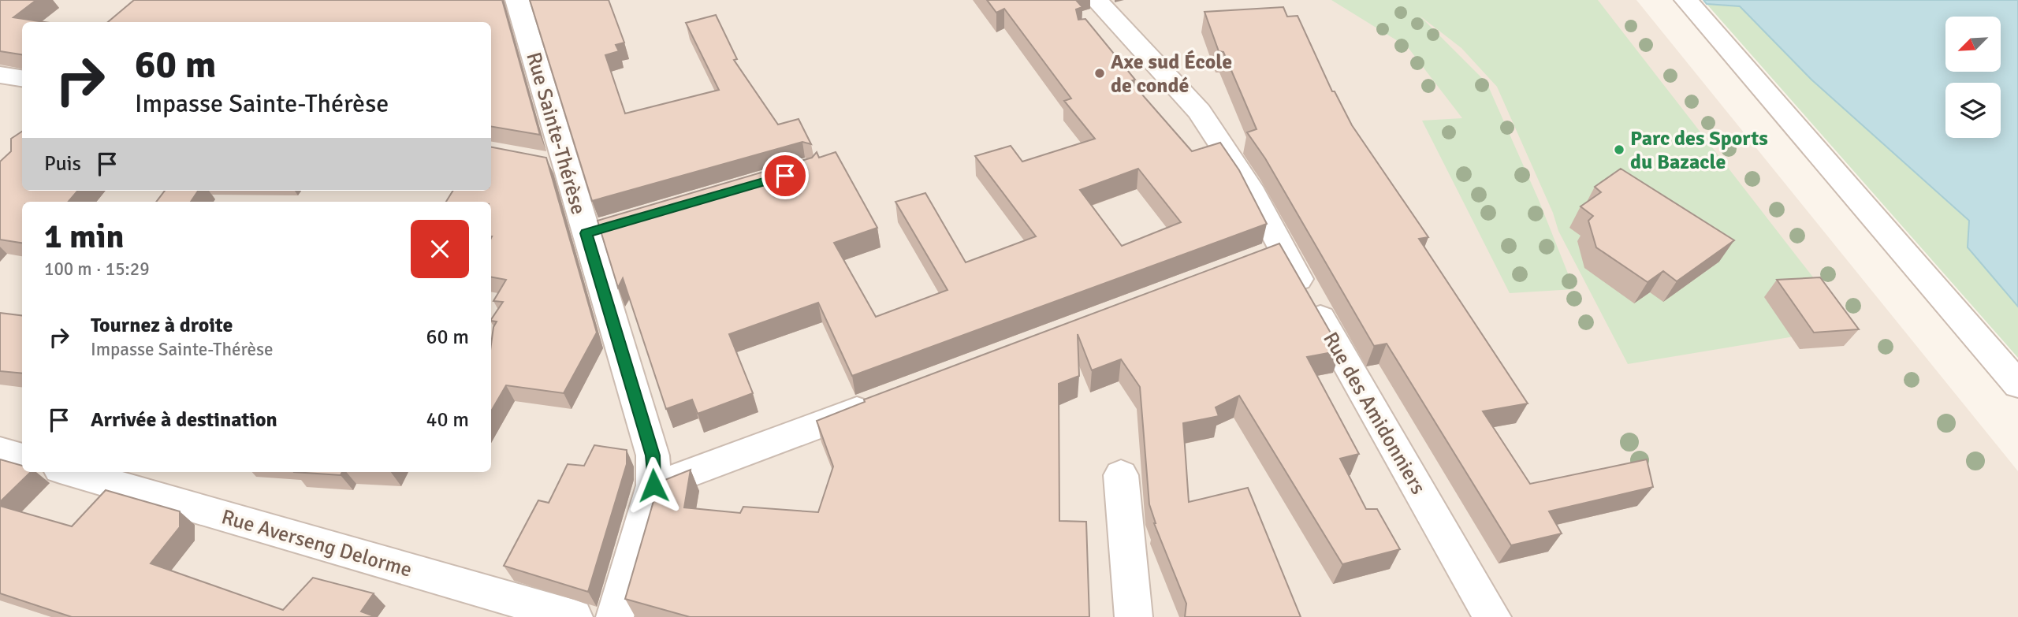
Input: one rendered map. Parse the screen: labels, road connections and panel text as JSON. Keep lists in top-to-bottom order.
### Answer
{
  "streets": {
    "street": ["Rue Sainte-Thérèse", "Rue des Amidonniers", "Rue Averseng Delorme"]
  },
  "places": ["Axe sud École de condé", "Parc des Sports du Bazacle"],
  "north": "bottom left",
  "page": {
    "turn": ["60 m", "Impasse Sainte-Thérèse"],
    "then": "Puis",
    "heading": ["1 min", "100 m · 15:29"],
    "list": [
      {
        "name": "Tournez à droite",
        "note": "Impasse Sainte-Thérèse",
        "value": "60 m"
      },
      {
        "name": "Arrivée à destination",
        "value": "40 m"
      }
    ]
  }
}
